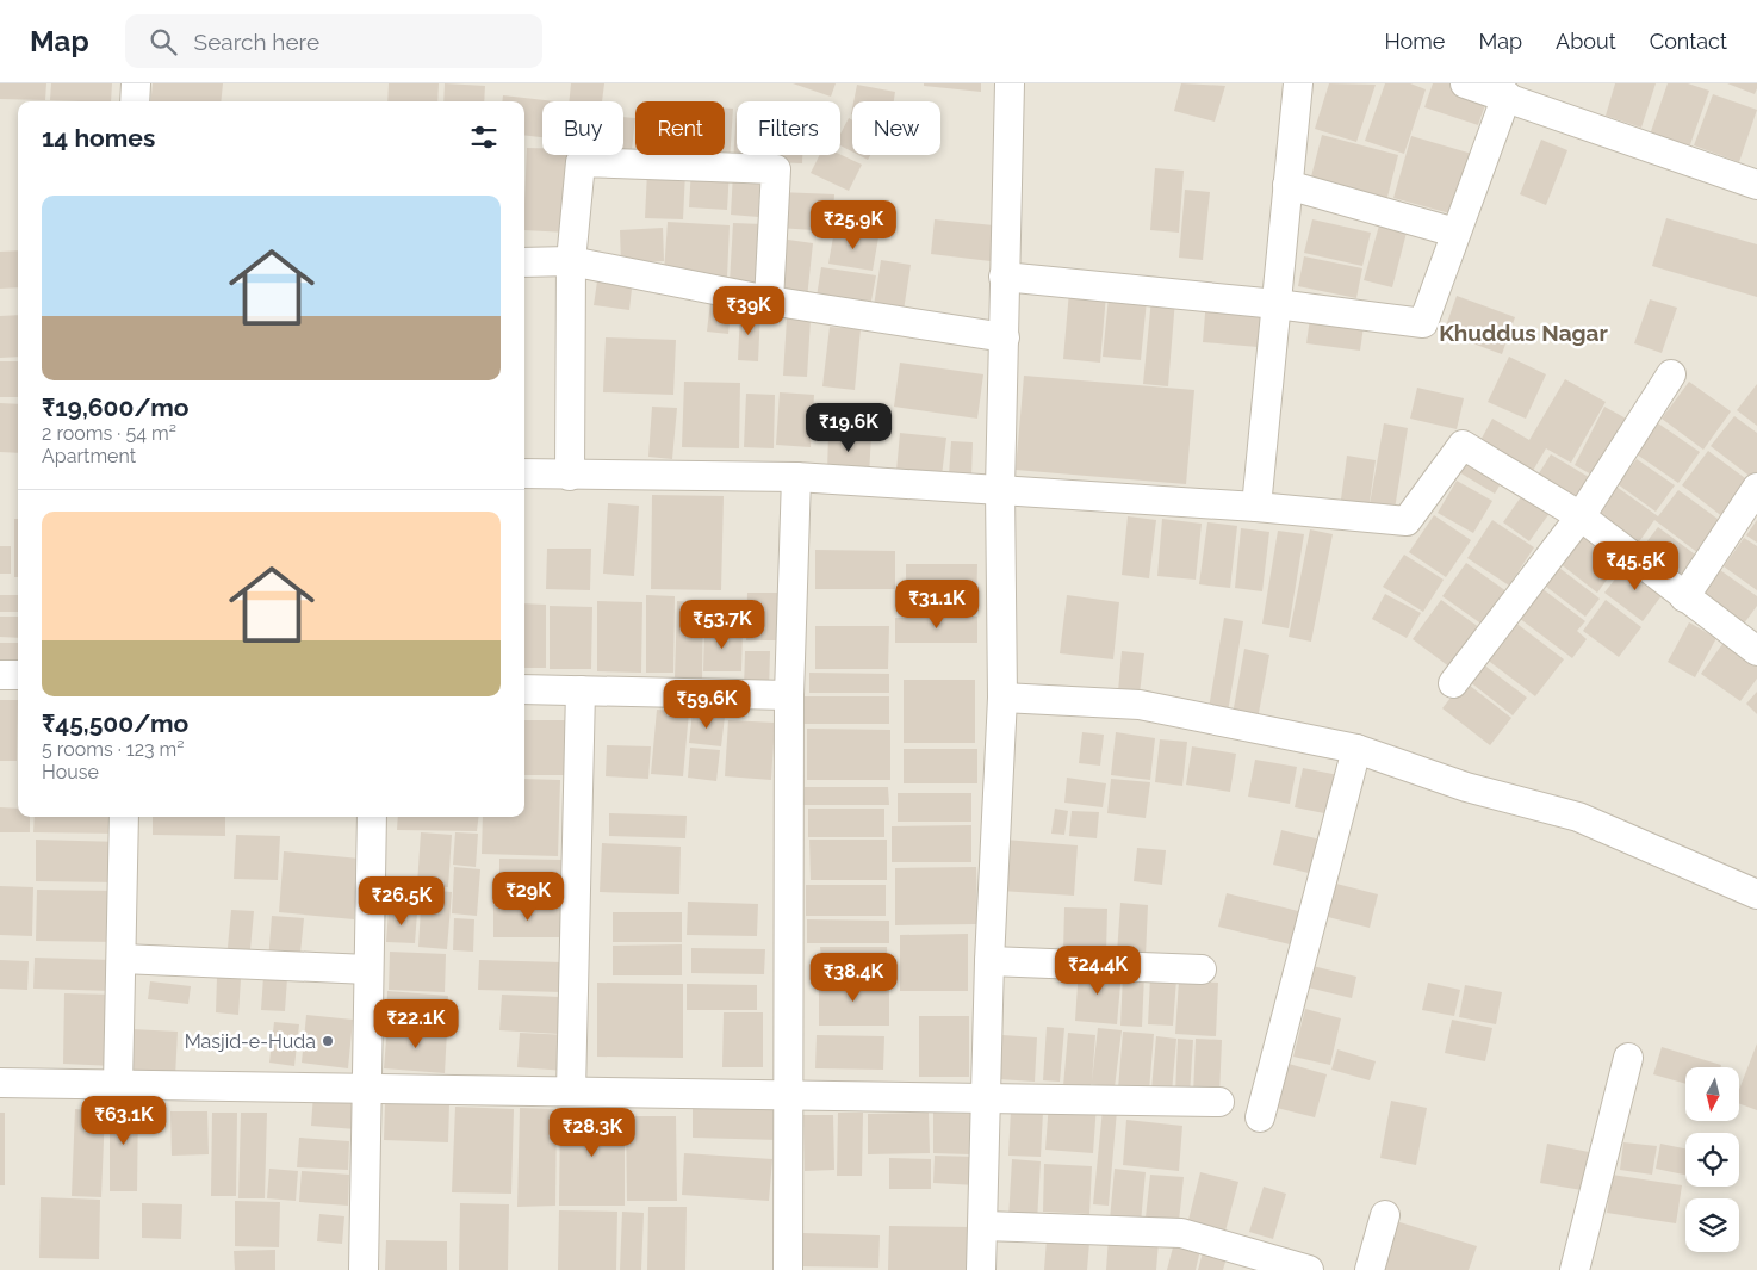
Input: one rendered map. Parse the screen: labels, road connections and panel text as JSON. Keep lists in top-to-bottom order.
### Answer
{
  "districts": ["Khuddus Nagar"],
  "places": ["Masjid-e-Huda"],
  "north": "bottom",
  "page": {
    "header": "Map",
    "search": "Search here",
    "nav": [
      "Home",
      "Map",
      "About",
      "Contact"
    ],
    "chip": [
      "Buy",
      "Rent",
      "Filters",
      "New"
    ],
    "heading": "14 homes",
    "list": [
      {
        "name": "₹19,600/mo",
        "note": "2 rooms · 54 m² · Apartment"
      },
      {
        "name": "₹45,500/mo",
        "note": "5 rooms · 123 m² · House"
      }
    ],
    "price": [
      "₹25.9K",
      "₹39K",
      "₹19.6K",
      "₹45.5K",
      "₹31.1K",
      "₹53.7K",
      "₹59.6K",
      "₹29K",
      "₹26.5K",
      "₹24.4K",
      "₹38.4K",
      "₹22.1K",
      "₹63.1K",
      "₹28.3K"
    ]
  }
}
